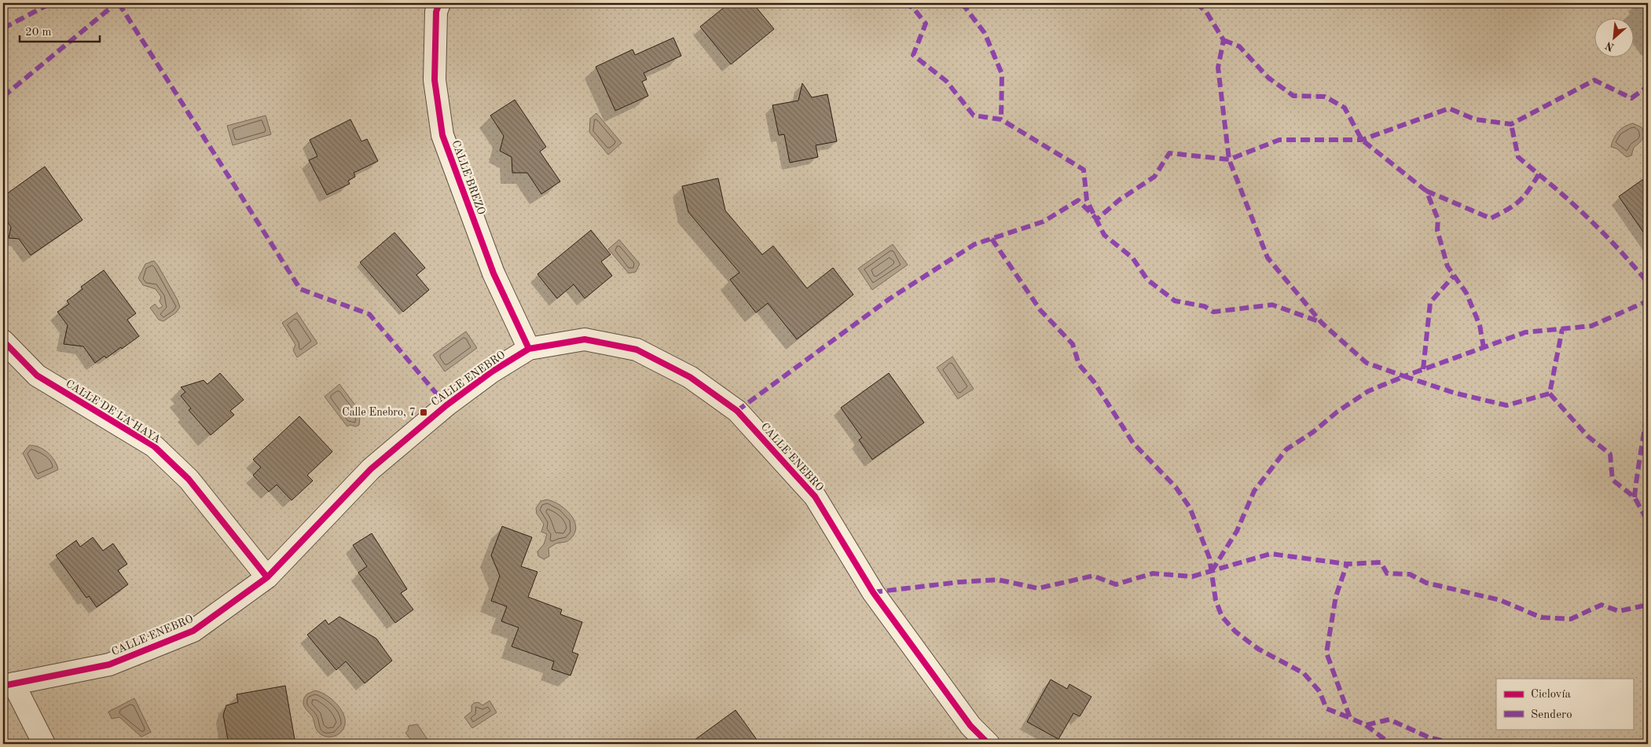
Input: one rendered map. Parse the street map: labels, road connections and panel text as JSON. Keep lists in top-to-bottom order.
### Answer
{
  "streets": {
    "street": ["CALLE BREZO", "CALLE ENEBRO", "CALLE DE LA HAYA"]
  },
  "crossings": [
    ["CALLE BREZO", "CALLE ENEBRO"],
    ["CALLE ENEBRO", "CALLE DE LA HAYA"]
  ],
  "places": {
    "transit": ["Calle Enebro, 7"]
  },
  "legend": ["Ciclovía", "Sendero"],
  "scale_bar": "20 m",
  "north": "bottom left"
}
